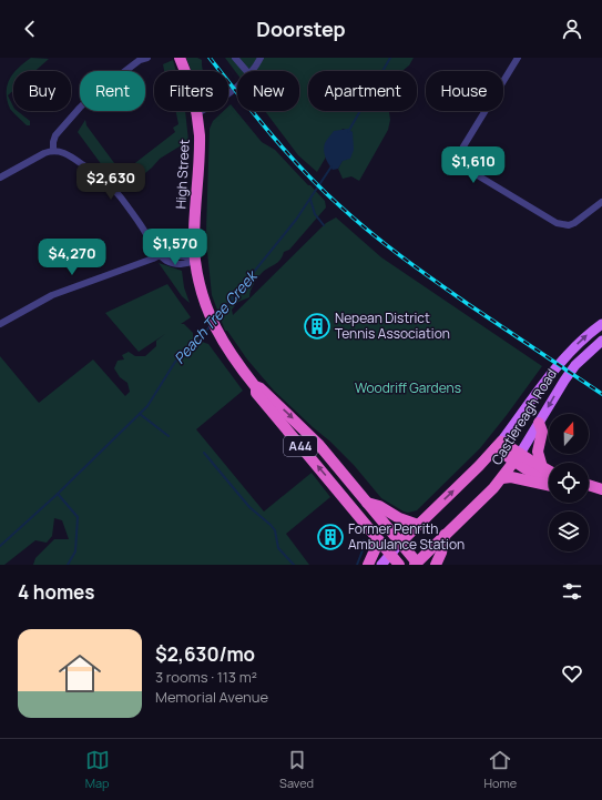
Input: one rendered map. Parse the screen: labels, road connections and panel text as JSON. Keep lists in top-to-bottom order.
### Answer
{
  "streets": {
    "highway": ["High Street", "Castlereagh Road", "A44"]
  },
  "crossings": [
    ["High Street", "Castlereagh Road"]
  ],
  "water": ["Peach Tree Creek"],
  "parks": ["Woodriff Gardens"],
  "places": {
    "building": ["Nepean District Tennis Association", "Former Penrith Ambulance Station"]
  },
  "north": "top",
  "page": {
    "header": "Doorstep",
    "chip": [
      "Buy",
      "Rent",
      "Filters",
      "New",
      "Apartment",
      "House"
    ],
    "price": [
      "$1,610",
      "$2,630",
      "$1,570",
      "$4,270"
    ],
    "heading": "4 homes",
    "list": [
      {
        "name": "$2,630/mo",
        "note": "3 rooms · 113 m² · Memorial Avenue"
      }
    ],
    "tabs": ["Map", "Saved", "Home"]
  }
}
